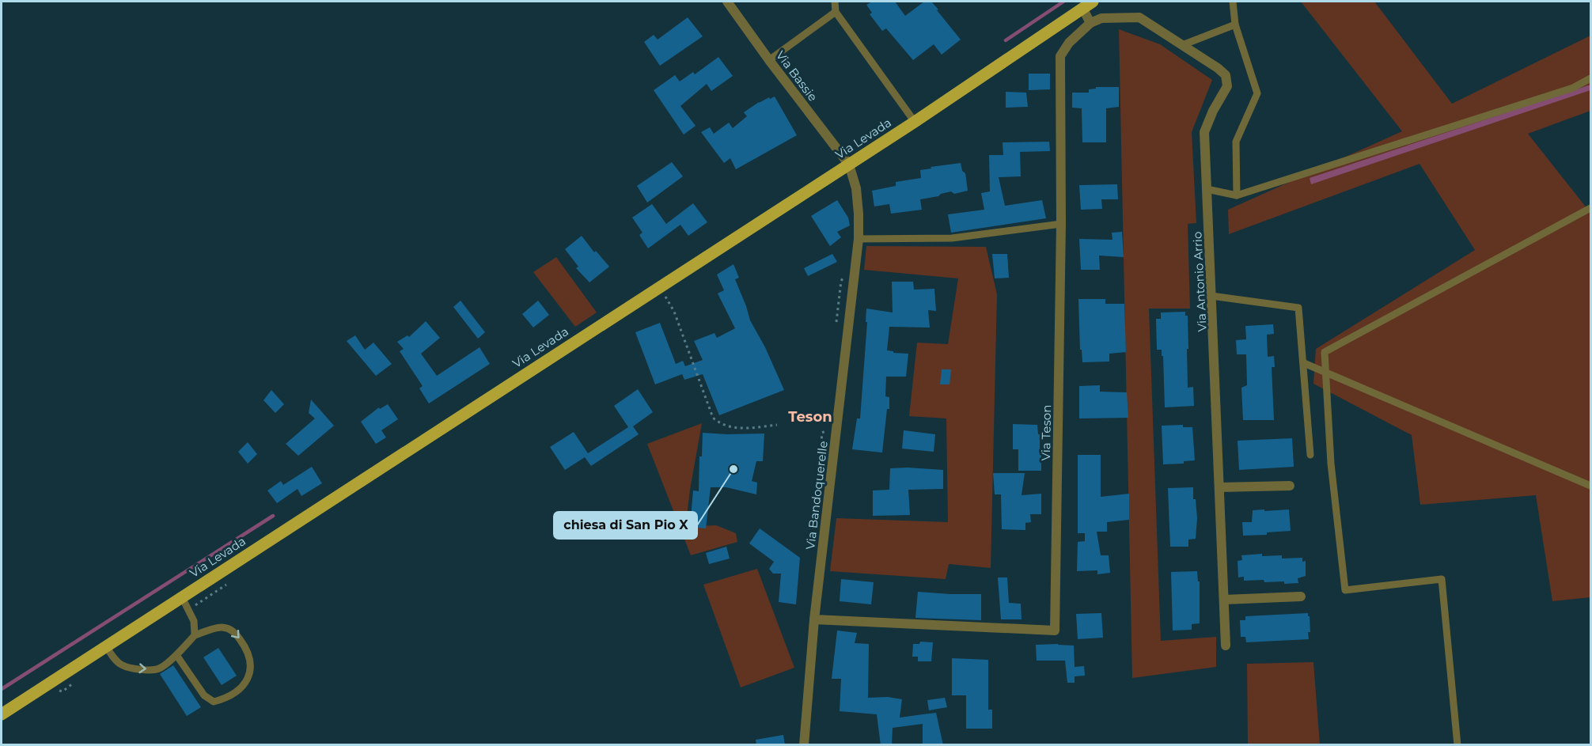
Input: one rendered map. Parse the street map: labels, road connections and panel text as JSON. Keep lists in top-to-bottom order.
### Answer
{
  "streets": {
    "main road": ["Via Levada"],
    "street": [
      "Via Bassie",
      "Via Antonio Arrio",
      "Via Teson",
      "Via Bandoquerelle"
    ]
  },
  "crossings": [
    ["Via Bassie", "Via Levada"],
    ["Via Bassie", "Via Bandoquerelle"],
    ["Via Levada", "Via Bandoquerelle"],
    ["Via Antonio Arrio", "Via Teson"],
    ["Via Teson", "Via Bandoquerelle"]
  ],
  "districts": ["Teson"],
  "places": ["chiesa di San Pio X"]
}
